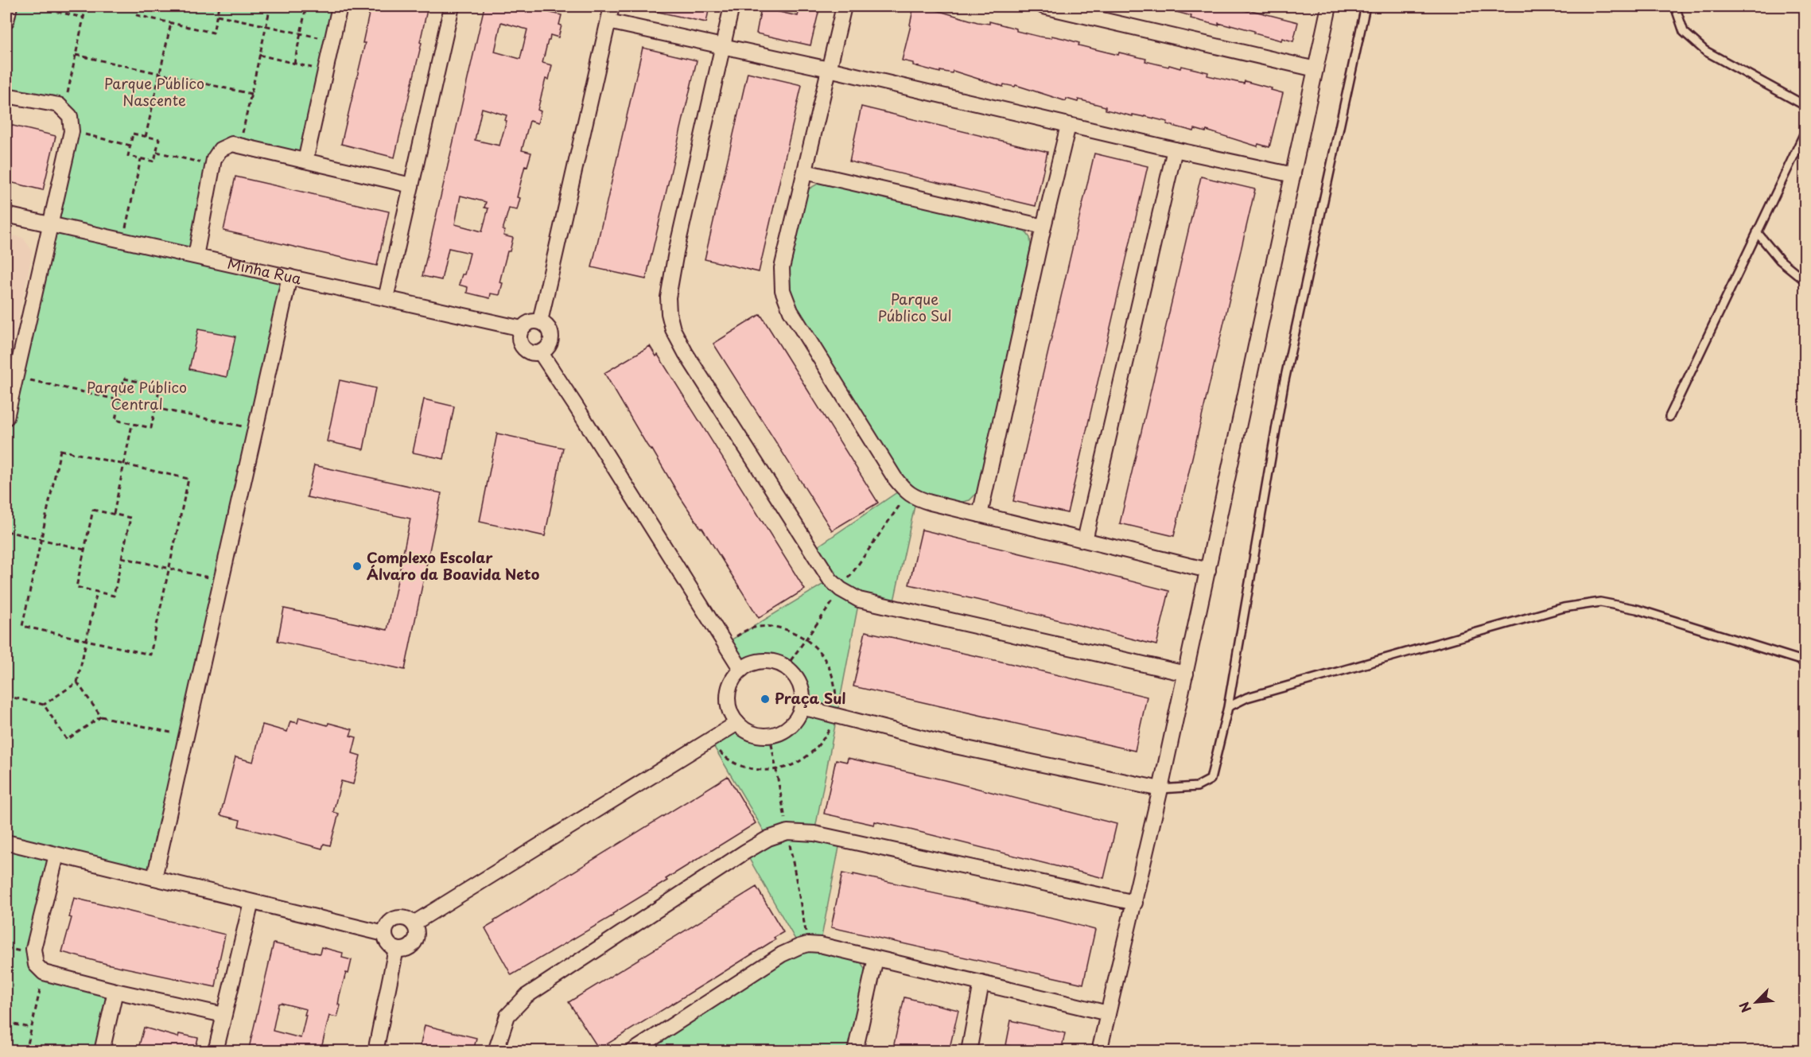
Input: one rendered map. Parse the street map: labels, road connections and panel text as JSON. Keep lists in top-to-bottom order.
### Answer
{
  "streets": {
    "street": ["Minha Rua"]
  },
  "parks": ["Parque Público Nascente", "Parque Público Sul", "Parque Público Central"],
  "places": ["Complexo Escolar Álvaro da Boavida Neto", "Praça Sul"],
  "north": "bottom left"
}
